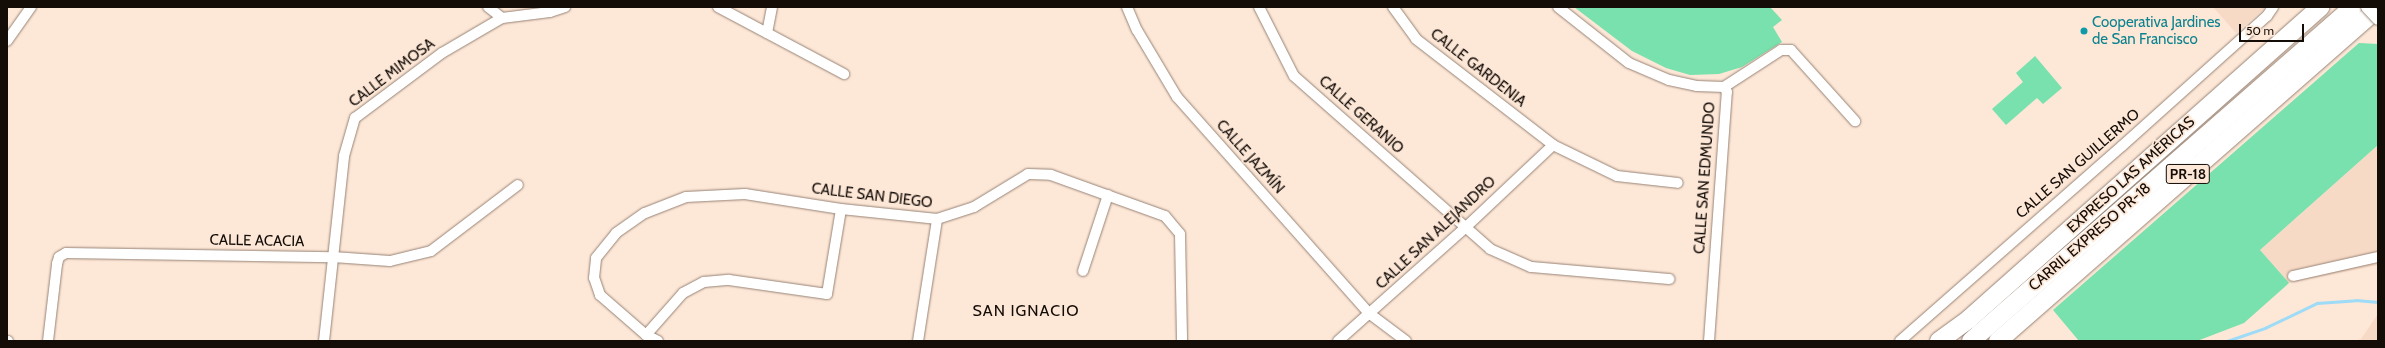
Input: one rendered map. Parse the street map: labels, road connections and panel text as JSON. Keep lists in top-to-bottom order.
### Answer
{
  "streets": {
    "highway": ["PR-18", "EXPRESO LAS AMÉRICAS", "CARRIL EXPRESO PR-18"],
    "street": [
      "CALLE GARDENIA",
      "CALLE MIMOSA",
      "CALLE GERANIO",
      "CALLE JAZMÍN",
      "CALLE SAN GUILLERMO",
      "CALLE SAN EDMUNDO",
      "CALLE SAN DIEGO",
      "CALLE SAN ALEJANDRO",
      "CALLE ACACIA"
    ]
  },
  "crossings": [
    ["CALLE GARDENIA", "CALLE SAN ALEJANDRO"],
    ["CALLE MIMOSA", "CALLE ACACIA"],
    ["CALLE GERANIO", "CALLE SAN ALEJANDRO"],
    ["CALLE JAZMÍN", "CALLE SAN ALEJANDRO"]
  ],
  "districts": ["SAN IGNACIO"],
  "places": ["Cooperativa Jardines de San Francisco"],
  "scale_bar": "50 m"
}
